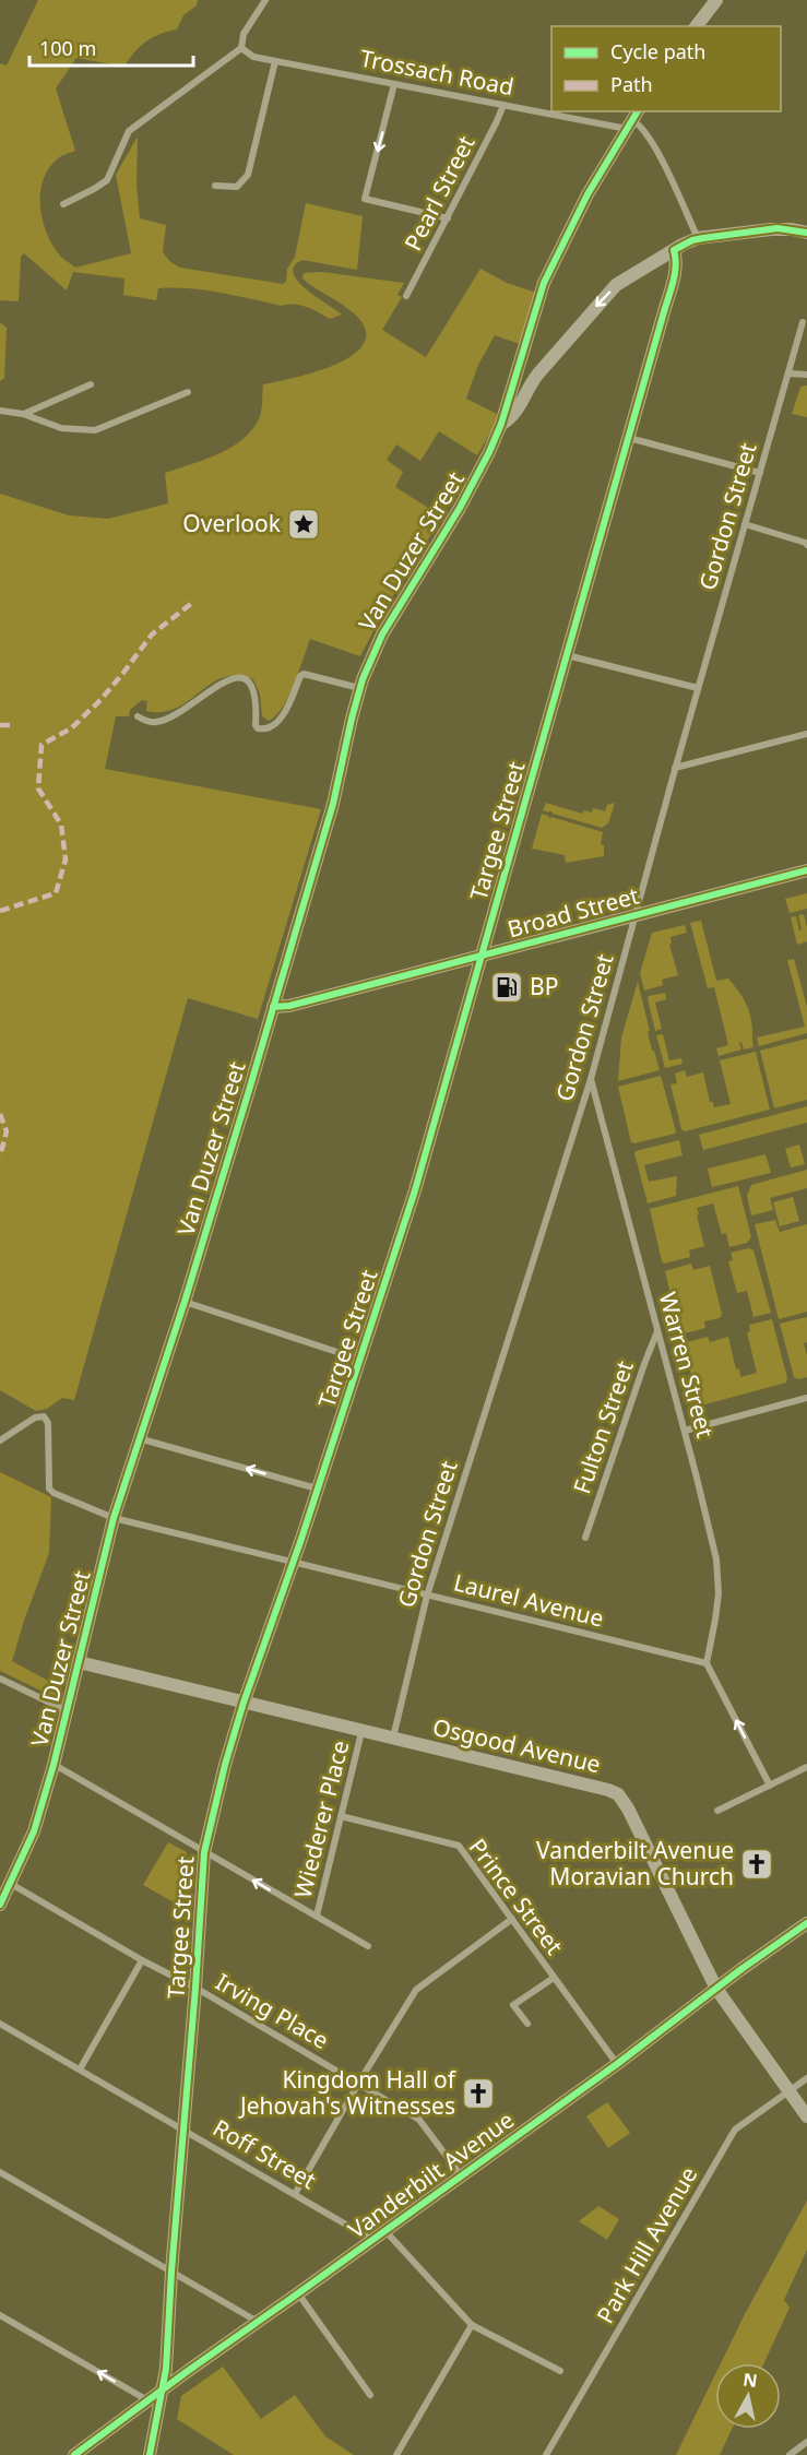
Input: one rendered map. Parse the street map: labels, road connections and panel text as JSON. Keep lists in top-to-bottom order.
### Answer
{
  "streets": {
    "main road": [
      "Van Duzer Street",
      "Targee Street",
      "Broad Street",
      "Osgood Avenue",
      "Vanderbilt Avenue"
    ],
    "street": [
      "Trossach Road",
      "Pearl Street",
      "Gordon Street",
      "Warren Street",
      "Fulton Street",
      "Laurel Avenue",
      "Wiederer Place",
      "Prince Street",
      "Irving Place",
      "Roff Street",
      "Park Hill Avenue"
    ]
  },
  "crossings": [
    ["Trossach Road", "Pearl Street"],
    ["Gordon Street", "Broad Street"],
    ["Gordon Street", "Warren Street"],
    ["Gordon Street", "Laurel Avenue"],
    ["Gordon Street", "Osgood Avenue"],
    ["Van Duzer Street", "Targee Street"],
    ["Van Duzer Street", "Broad Street"],
    ["Van Duzer Street", "Laurel Avenue"],
    ["Van Duzer Street", "Osgood Avenue"],
    ["Van Duzer Street", "Irving Place"],
    ["Targee Street", "Broad Street"],
    ["Targee Street", "Laurel Avenue"],
    ["Targee Street", "Osgood Avenue"],
    ["Targee Street", "Irving Place"],
    ["Targee Street", "Roff Street"],
    ["Targee Street", "Vanderbilt Avenue"],
    ["Warren Street", "Fulton Street"],
    ["Warren Street", "Laurel Avenue"],
    ["Osgood Avenue", "Wiederer Place"],
    ["Osgood Avenue", "Vanderbilt Avenue"],
    ["Osgood Avenue", "Park Hill Avenue"],
    ["Wiederer Place", "Prince Street"],
    ["Prince Street", "Vanderbilt Avenue"],
    ["Irving Place", "Vanderbilt Avenue"],
    ["Roff Street", "Vanderbilt Avenue"]
  ],
  "places": {
    "place": ["Overlook"],
    "fuel station": ["BP"],
    "church": ["Vanderbilt Avenue Moravian Church", "Kingdom Hall of Jehovah's Witnesses"]
  },
  "legend": ["Cycle path", "Path"],
  "scale_bar": "100 m",
  "north": "top"
}
